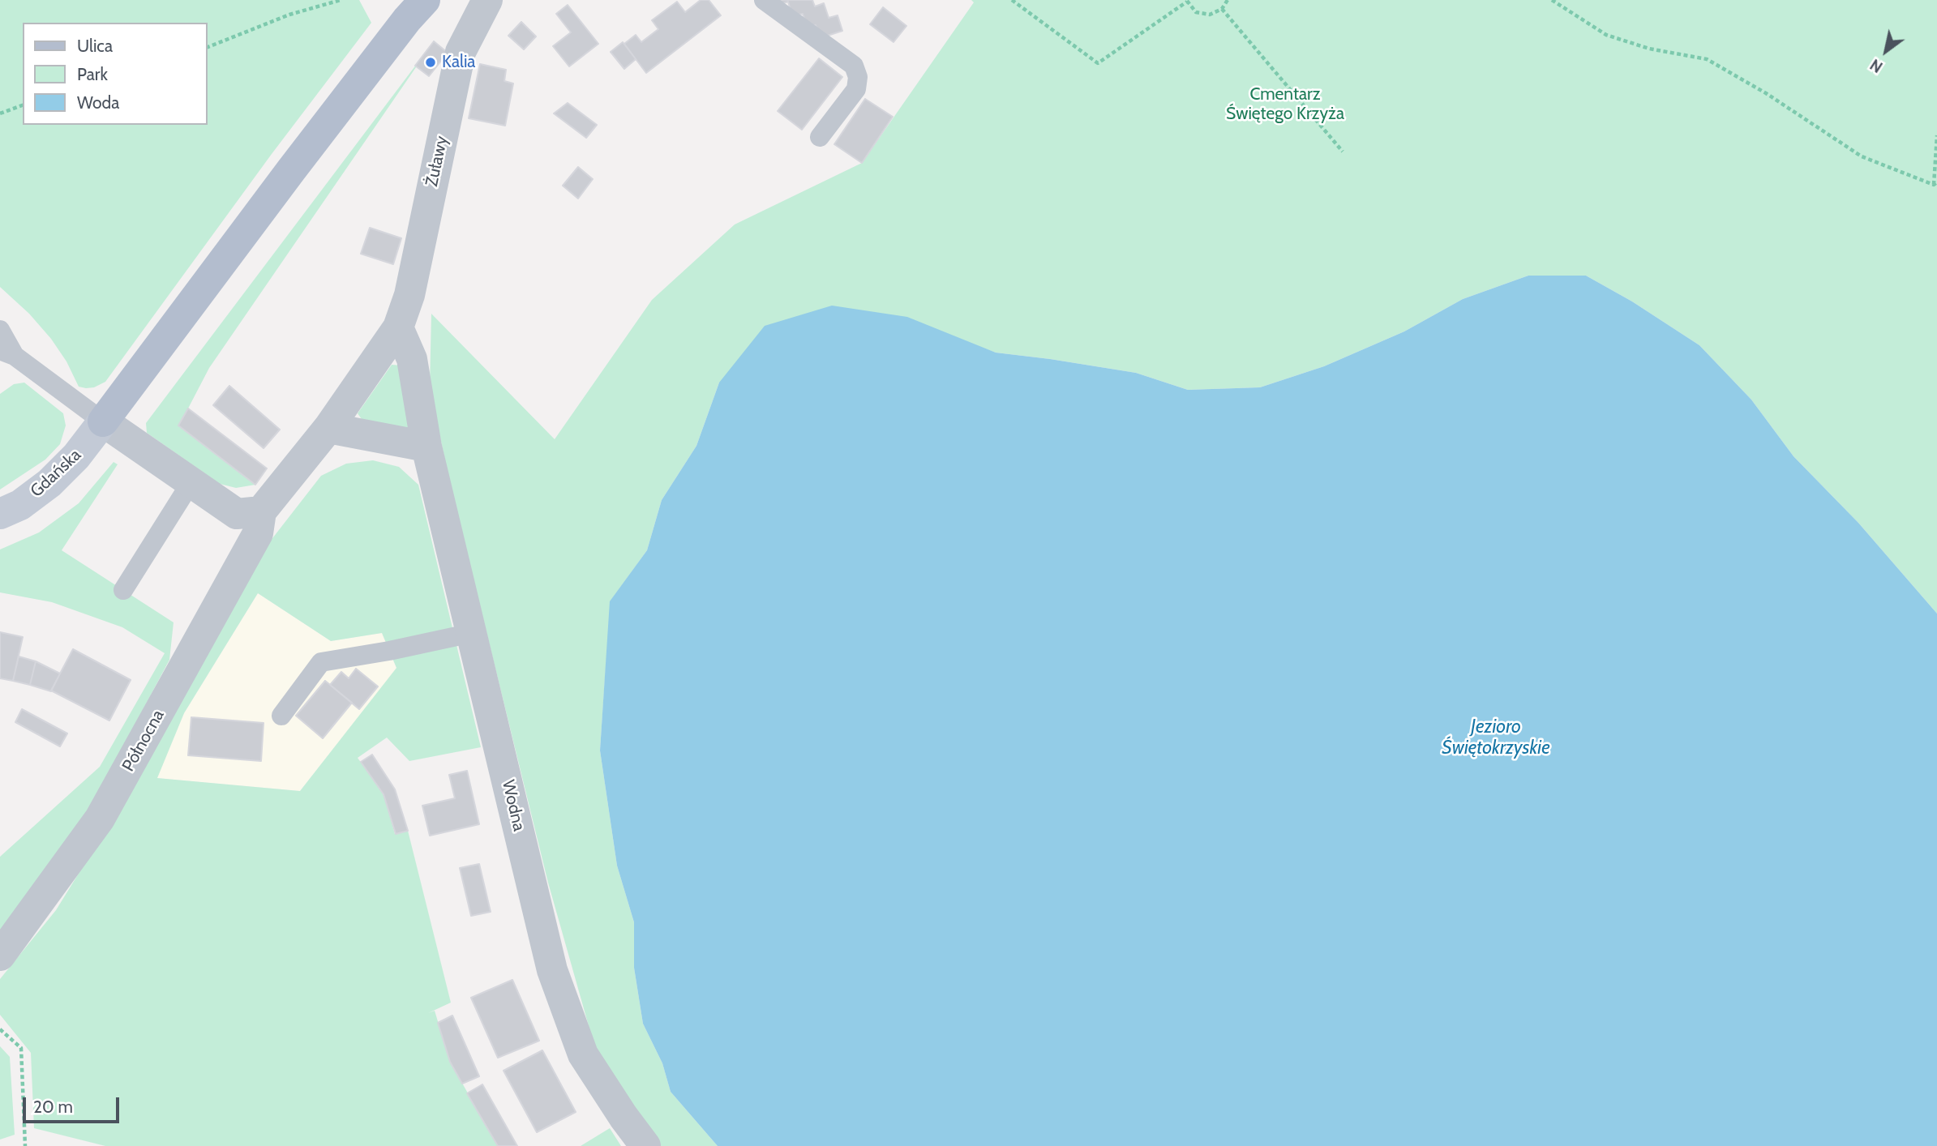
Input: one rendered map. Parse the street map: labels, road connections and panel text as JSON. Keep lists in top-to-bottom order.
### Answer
{
  "streets": {
    "street": [
      "Żuławy",
      "Gdańska",
      "Północna",
      "Wodna"
    ]
  },
  "crossings": [
    ["Żuławy", "Północna"],
    ["Żuławy", "Wodna"]
  ],
  "water": ["Jezioro Świętokrzyskie"],
  "parks": ["Cmentarz Świętego Krzyża"],
  "places": ["Kalia"],
  "legend": ["Ulica", "Park", "Woda"],
  "scale_bar": "20 m",
  "north": "bottom left"
}
